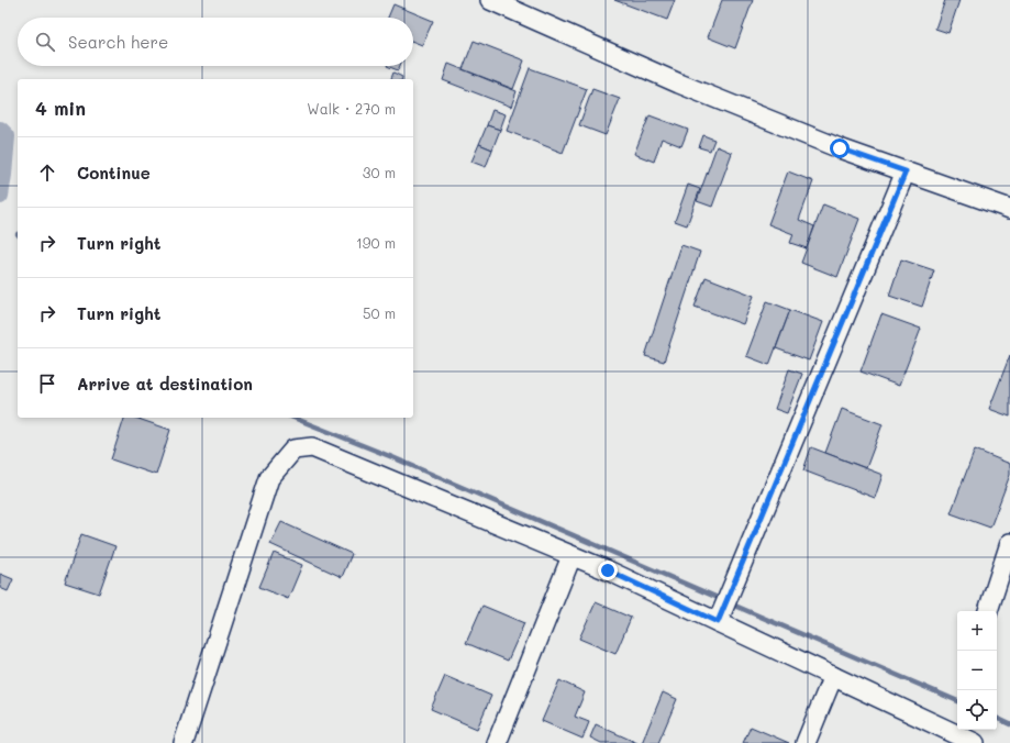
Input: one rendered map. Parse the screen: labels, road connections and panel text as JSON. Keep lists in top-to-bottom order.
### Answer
{
  "page": {
    "search": "Search here",
    "heading": ["4 min", "Walk · 270 m"],
    "list": [
      ["Continue", "30 m"],
      ["Turn right", "190 m"],
      ["Turn right", "50 m"],
      "Arrive at destination"
    ],
    "map_buttons": ["+", "−"]
  }
}
